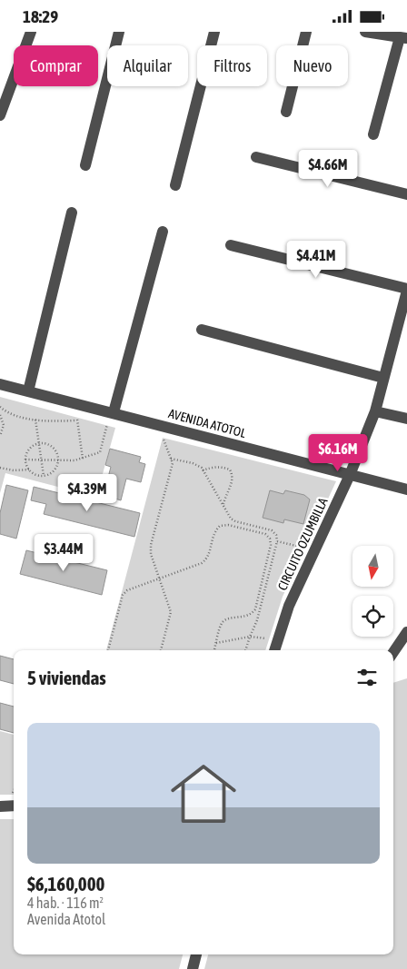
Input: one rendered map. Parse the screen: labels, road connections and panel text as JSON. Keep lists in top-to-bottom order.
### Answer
{
  "streets": {
    "street": ["AVENIDA ATOTOL", "CIRCUITO OZUMBILLA"]
  },
  "crossings": [
    ["AVENIDA ATOTOL", "CIRCUITO OZUMBILLA"]
  ],
  "north": "bottom",
  "page": {
    "status": "18:29",
    "chip": [
      "Comprar",
      "Alquilar",
      "Filtros",
      "Nuevo"
    ],
    "price": [
      "$4.66M",
      "$4.41M",
      "$6.16M",
      "$4.39M",
      "$3.44M"
    ],
    "heading": "5 viviendas",
    "list": [
      {
        "name": "$6,160,000",
        "note": "4 hab. · 116 m² · Avenida Atotol"
      }
    ]
  }
}
